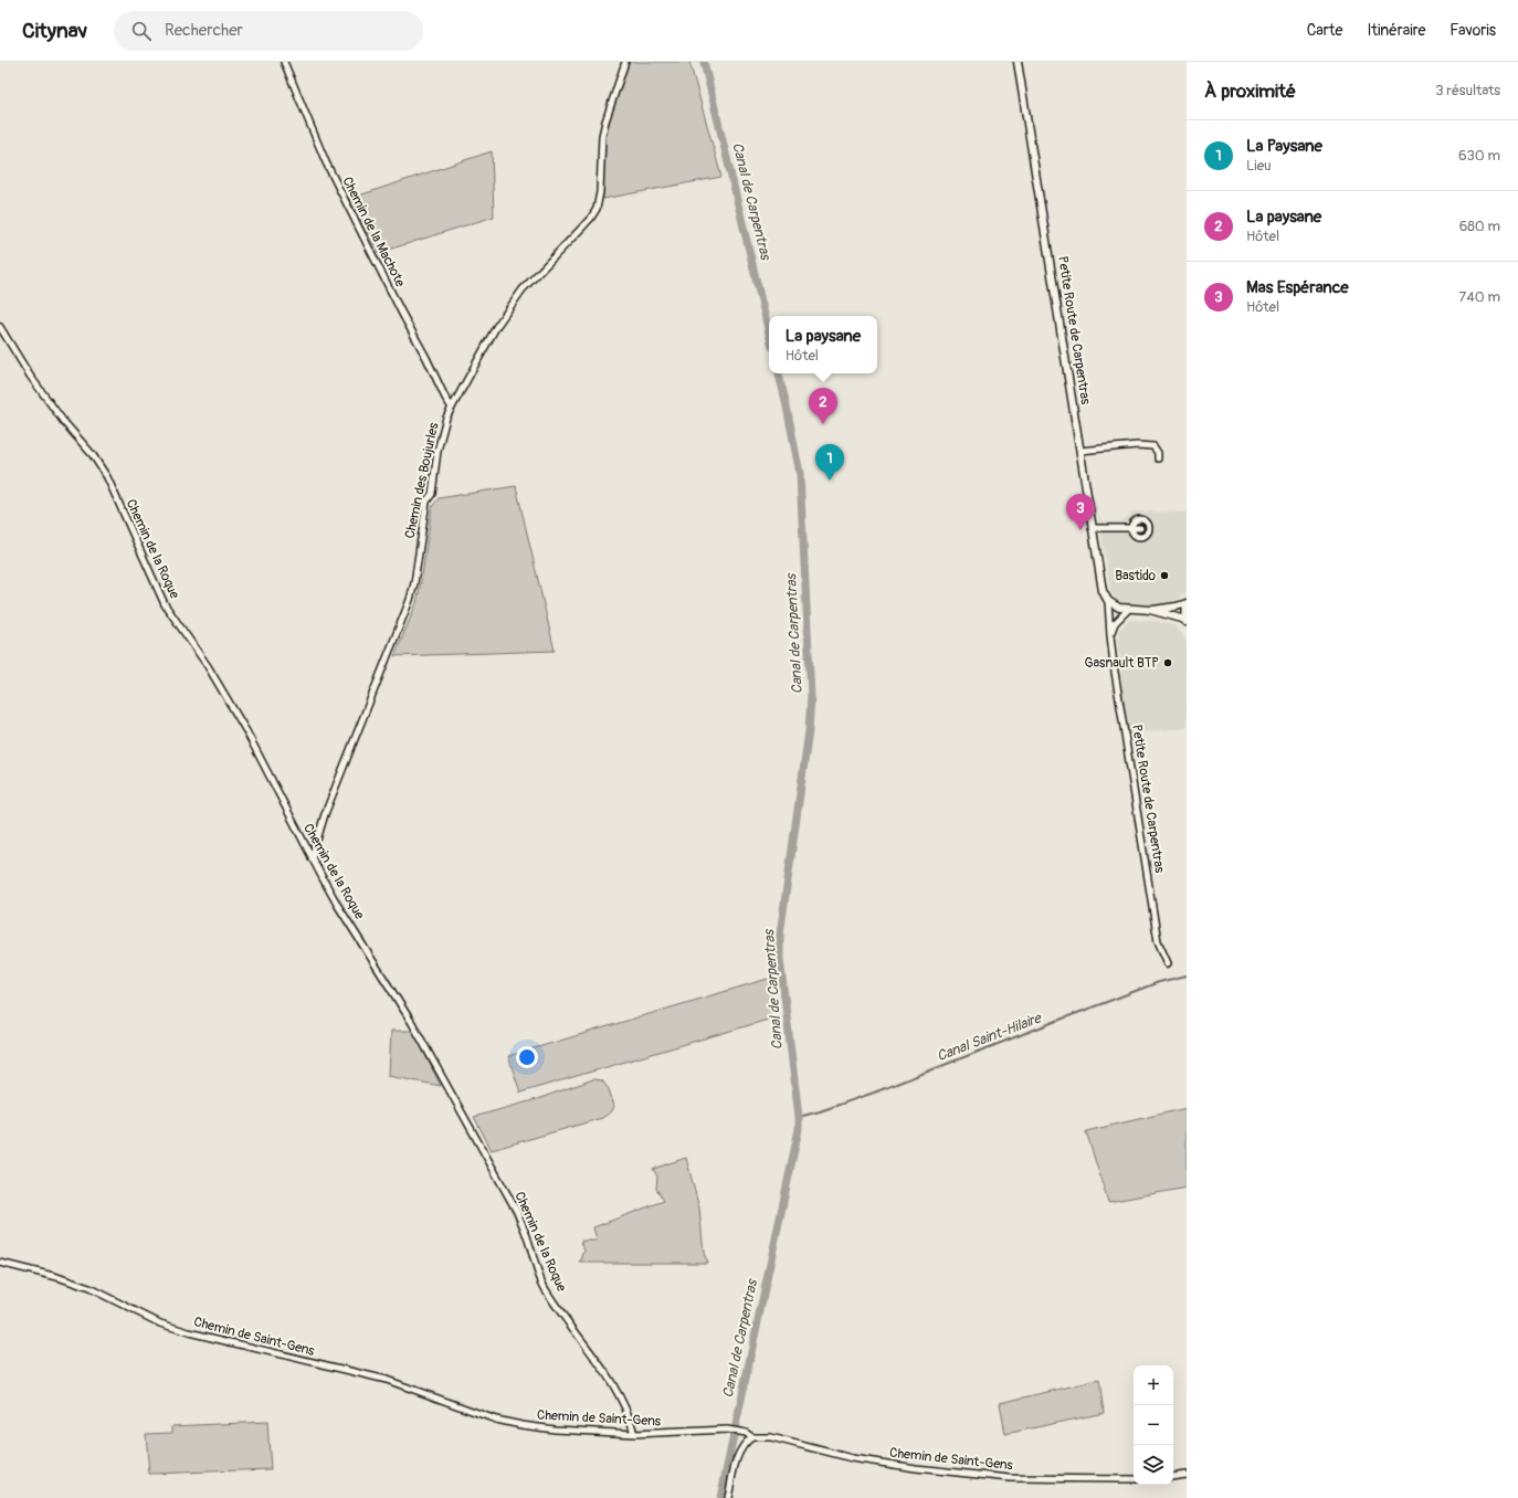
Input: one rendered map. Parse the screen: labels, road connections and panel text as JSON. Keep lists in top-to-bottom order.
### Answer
{
  "streets": {
    "street": [
      "Chemin de la Machote",
      "Petite Route de Carpentras",
      "Chemin des Boujurles",
      "Chemin de la Roque",
      "Chemin de Saint-Gens"
    ]
  },
  "crossings": [
    ["Chemin de la Machote", "Chemin des Boujurles"],
    ["Chemin des Boujurles", "Chemin de la Roque"],
    ["Chemin de la Roque", "Chemin de Saint-Gens"]
  ],
  "water": ["Canal de Carpentras", "Canal Saint-Hilaire"],
  "places": ["Bastido", "Gasnault BTP"],
  "page": {
    "header": "Citynav",
    "search": "Rechercher",
    "nav": ["Carte", "Itinéraire", "Favoris"],
    "heading": ["À proximité", "3 résultats"],
    "list": [
      {
        "mark": "1",
        "name": "La Paysane",
        "note": "Lieu",
        "value": "630 m"
      },
      {
        "mark": "2",
        "name": "La paysane",
        "note": "Hôtel",
        "value": "680 m"
      },
      {
        "mark": "3",
        "name": "Mas Espérance",
        "note": "Hôtel",
        "value": "740 m"
      }
    ],
    "popup": ["La paysane", "Hôtel"],
    "pins": ["2", "1", "3"],
    "map_buttons": ["+", "−"]
  }
}
